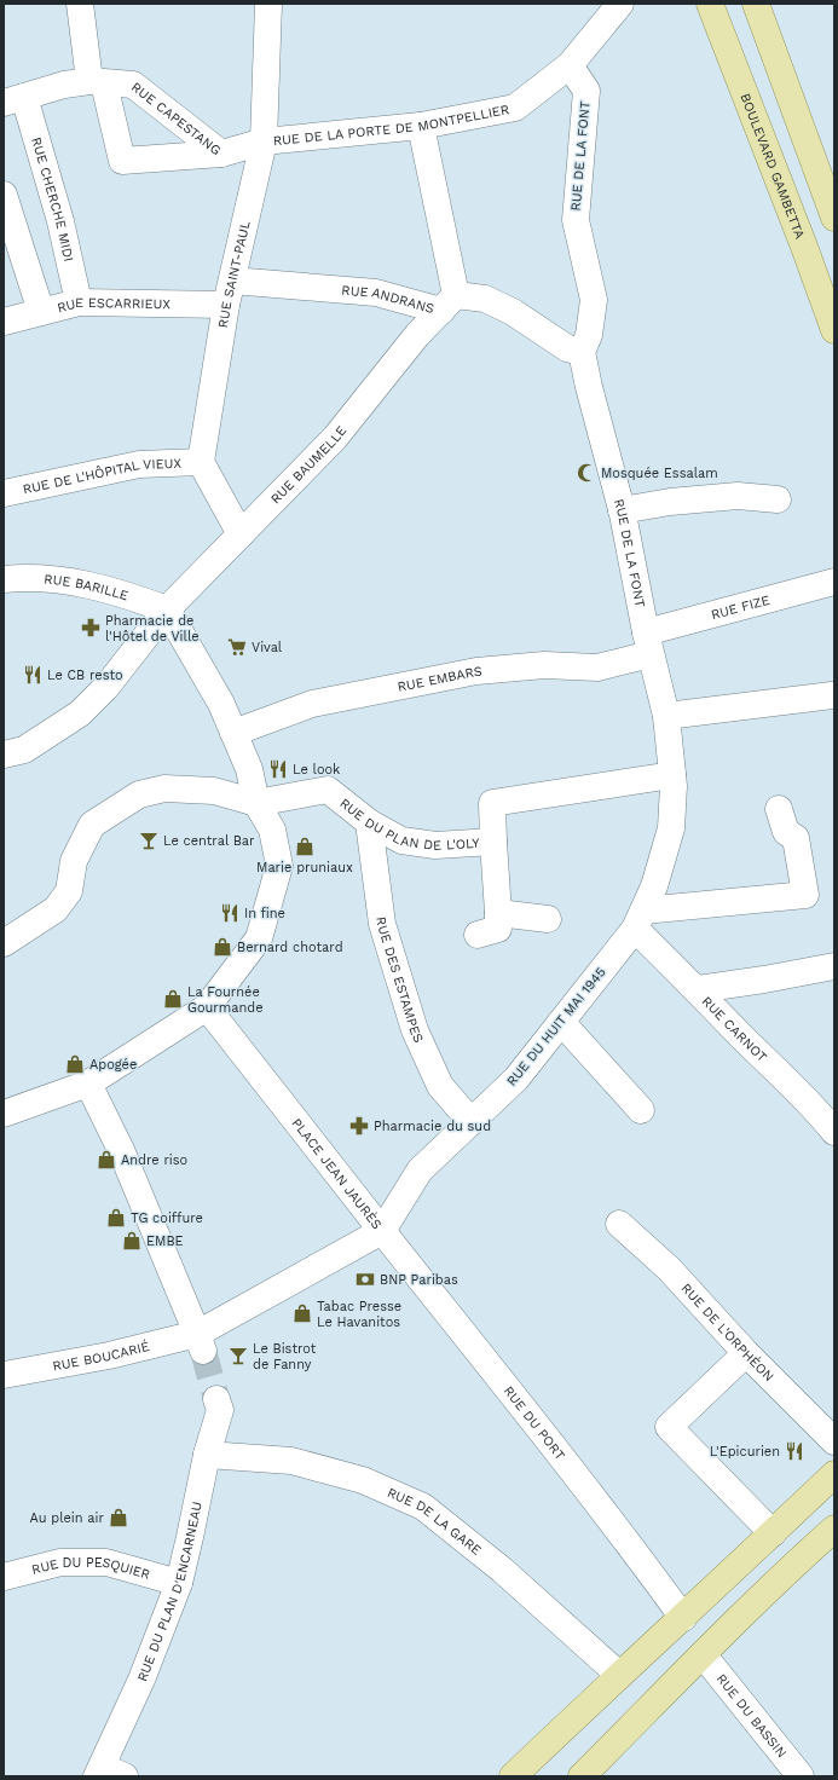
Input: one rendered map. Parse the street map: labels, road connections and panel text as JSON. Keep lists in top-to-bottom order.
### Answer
{
  "streets": {
    "main road": ["BOULEVARD GAMBETTA"],
    "street": [
      "RUE CAPESTANG",
      "RUE DE LA PORTE DE MONTPELLIER",
      "RUE DE LA FONT",
      "RUE CHERCHE MIDI",
      "RUE SAINT-PAUL",
      "RUE ANDRANS",
      "RUE ESCARRIEUX",
      "RUE BAUMELLE",
      "RUE DE L'HÔPITAL VIEUX",
      "RUE BARILLE",
      "RUE FIZE",
      "RUE EMBARS",
      "RUE DU PLAN DE L'OLY",
      "RUE DES ESTAMPES",
      "RUE DU HUIT MAI 1945",
      "RUE CARNOT",
      "PLACE JEAN JAURÈS",
      "RUE DE L'ORPHÉON",
      "RUE BOUCARIÉ",
      "RUE DU PORT",
      "RUE DE LA GARE",
      "RUE DU PESQUIER",
      "RUE DU PLAN D'ENCARNEAU",
      "RUE DU BASSIN"
    ]
  },
  "crossings": [
    ["RUE CAPESTANG", "RUE DE LA PORTE DE MONTPELLIER"],
    ["RUE CAPESTANG", "RUE CHERCHE MIDI"],
    ["RUE CAPESTANG", "RUE SAINT-PAUL"],
    ["RUE DE LA PORTE DE MONTPELLIER", "RUE DE LA FONT"],
    ["RUE DE LA PORTE DE MONTPELLIER", "RUE SAINT-PAUL"],
    ["RUE DE LA FONT", "RUE ANDRANS"],
    ["RUE DE LA FONT", "RUE FIZE"],
    ["RUE DE LA FONT", "RUE EMBARS"],
    ["RUE DE LA FONT", "RUE DU PLAN DE L'OLY"],
    ["RUE DE LA FONT", "RUE DU HUIT MAI 1945"],
    ["RUE DE LA FONT", "RUE CARNOT"],
    ["RUE CHERCHE MIDI", "RUE ESCARRIEUX"],
    ["RUE SAINT-PAUL", "RUE ANDRANS"],
    ["RUE SAINT-PAUL", "RUE ESCARRIEUX"],
    ["RUE SAINT-PAUL", "RUE DE L'HÔPITAL VIEUX"],
    ["RUE ANDRANS", "RUE ESCARRIEUX"],
    ["RUE ANDRANS", "RUE BAUMELLE"],
    ["RUE BAUMELLE", "RUE BARILLE"],
    ["RUE FIZE", "RUE EMBARS"],
    ["RUE DU PLAN DE L'OLY", "RUE DES ESTAMPES"],
    ["RUE DES ESTAMPES", "RUE DU HUIT MAI 1945"],
    ["RUE DU HUIT MAI 1945", "RUE CARNOT"],
    ["RUE DU HUIT MAI 1945", "PLACE JEAN JAURÈS"],
    ["RUE DU HUIT MAI 1945", "RUE DU PORT"],
    ["PLACE JEAN JAURÈS", "RUE BOUCARIÉ"],
    ["PLACE JEAN JAURÈS", "RUE DU PORT"],
    ["RUE DE LA GARE", "RUE DU PLAN D'ENCARNEAU"],
    ["RUE DU PESQUIER", "RUE DU PLAN D'ENCARNEAU"]
  ],
  "places": {
    "mosque": ["Mosquée Essalam"],
    "pharmacy": ["Pharmacie de l'Hôtel de Ville", "Pharmacie du sud"],
    "supermarket": ["Vival"],
    "restaurant": [
      "Le CB resto",
      "Le look",
      "In fine",
      "L'Epicurien"
    ],
    "bar": ["Le central Bar", "Le Bistrot de Fanny"],
    "shop": [
      "Marie pruniaux",
      "Bernard chotard",
      "La Fournée Gourmande",
      "Apogée",
      "Andre riso",
      "TG coiffure",
      "EMBE",
      "Tabac Presse Le Havanitos",
      "Au plein air"
    ],
    "bank": ["BNP Paribas"]
  }
}
